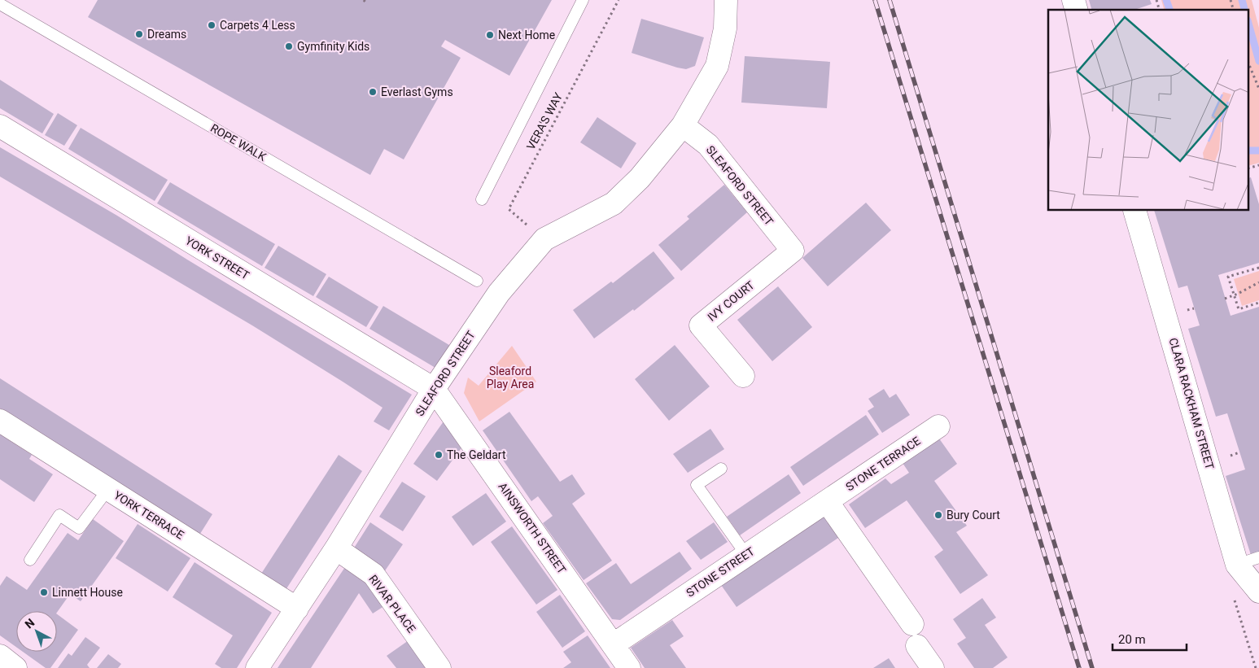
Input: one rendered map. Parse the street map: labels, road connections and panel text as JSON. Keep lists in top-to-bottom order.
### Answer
{
  "streets": {
    "street": [
      "SLEAFORD STREET",
      "YORK STREET",
      "IVY COURT",
      "CLARA RACKHAM STREET",
      "STONE TERRACE",
      "YORK TERRACE",
      "AINSWORTH STREET",
      "STONE STREET",
      "RIVAR PLACE"
    ],
    "lane": ["ROPE WALK"],
    "path": ["VERA'S WAY"]
  },
  "crossings": [
    ["VERA'S WAY", "SLEAFORD STREET"],
    ["SLEAFORD STREET", "YORK STREET"],
    ["SLEAFORD STREET", "IVY COURT"],
    ["SLEAFORD STREET", "YORK TERRACE"],
    ["SLEAFORD STREET", "AINSWORTH STREET"],
    ["SLEAFORD STREET", "RIVAR PLACE"],
    ["YORK STREET", "AINSWORTH STREET"],
    ["STONE TERRACE", "STONE STREET"],
    ["AINSWORTH STREET", "STONE STREET"]
  ],
  "parks": ["Sleaford Play Area"],
  "places": [
    "Carpets 4 Less",
    "Dreams",
    "Next Home",
    "Gymfinity Kids",
    "Everlast Gyms",
    "The Geldart",
    "Bury Court",
    "Linnett House"
  ],
  "scale_bar": "20 m",
  "north": "top left"
}
